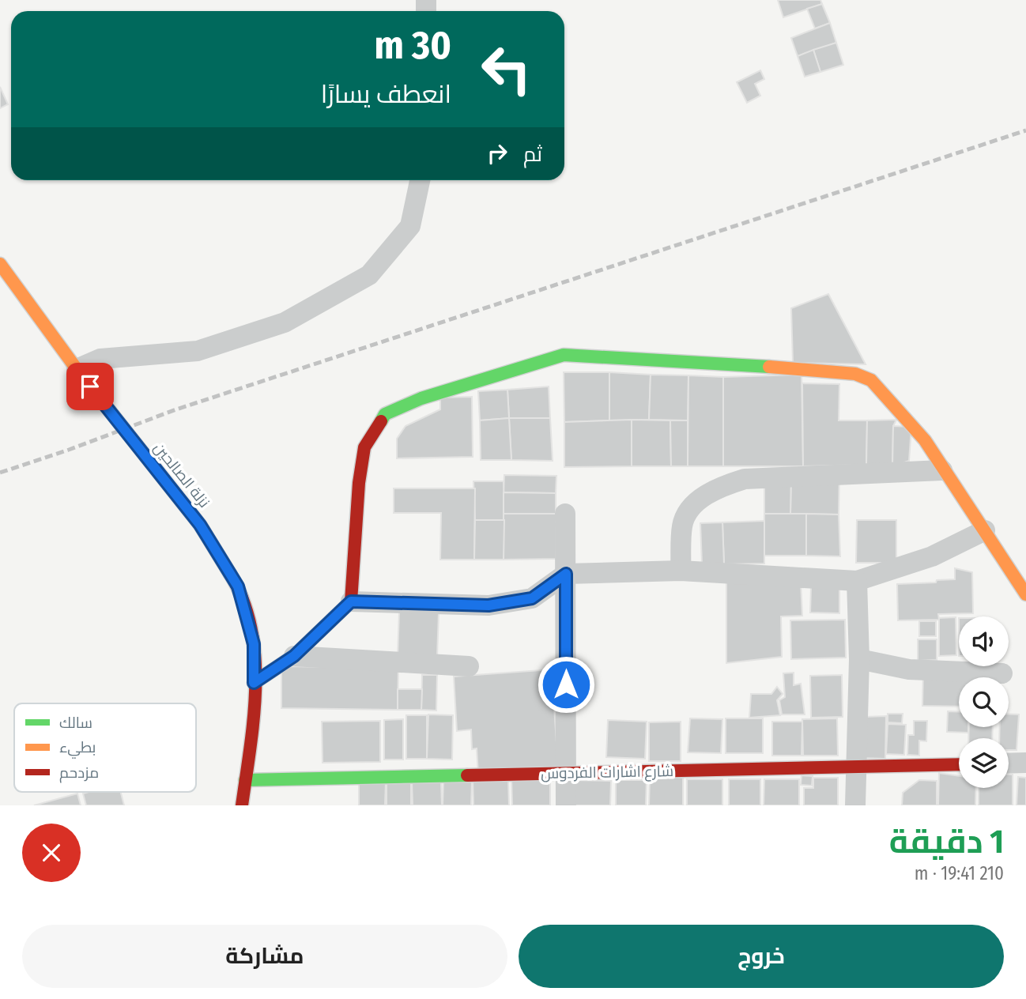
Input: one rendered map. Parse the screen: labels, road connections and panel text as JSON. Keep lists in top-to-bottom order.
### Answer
{
  "streets": {
    "street": ["نزلة الصالحين", "شارع اشارات الفردوس"]
  },
  "crossings": [
    ["نزلة الصالحين", "شارع اشارات الفردوس"]
  ],
  "legend": ["سالك", "بطيء", "مزدحم"],
  "page": {
    "turn": ["30 m", "انعطف يسارًا"],
    "then": "ثم",
    "heading": ["1 دقيقة", "210 m · 19:41"],
    "buttons": ["خروج", "مشاركة"]
  }
}
